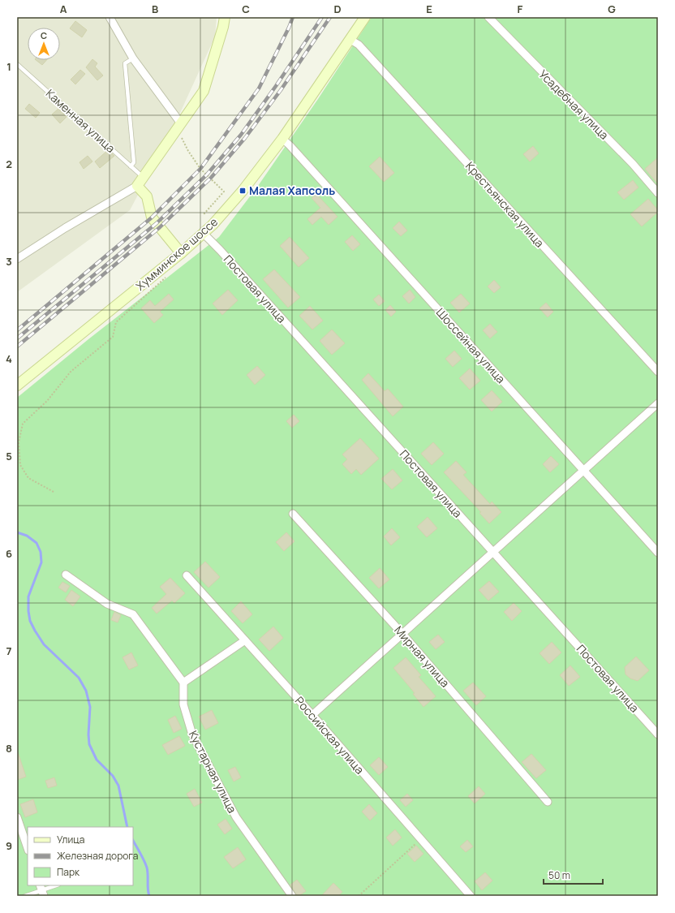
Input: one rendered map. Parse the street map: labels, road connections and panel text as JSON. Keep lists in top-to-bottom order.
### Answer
{
  "streets": {
    "main road": ["Хумминское шоссе"],
    "street": [
      "Усадебная улица",
      "Крестьянская улица",
      "Постовая улица",
      "Шоссейная улица",
      "Мирная улица",
      "Российская улица",
      "Кустарная улица"
    ],
    "lane": ["Каменная улица"]
  },
  "crossings": [
    ["Крестьянская улица", "Хумминское шоссе"],
    ["Хумминское шоссе", "Постовая улица"],
    ["Хумминское шоссе", "Шоссейная улица"]
  ],
  "places": {
    "transit": ["Малая Хапсоль"]
  },
  "legend": ["Улица", "Железная дорога", "Парк"],
  "scale_bar": "50 m",
  "north": "top",
  "grid": {
    "columns": [
      "A",
      "B",
      "C",
      "D",
      "E",
      "F",
      "G"
    ],
    "rows": [
      "1",
      "2",
      "3",
      "4",
      "5",
      "6",
      "7",
      "8",
      "9"
    ]
  }
}
